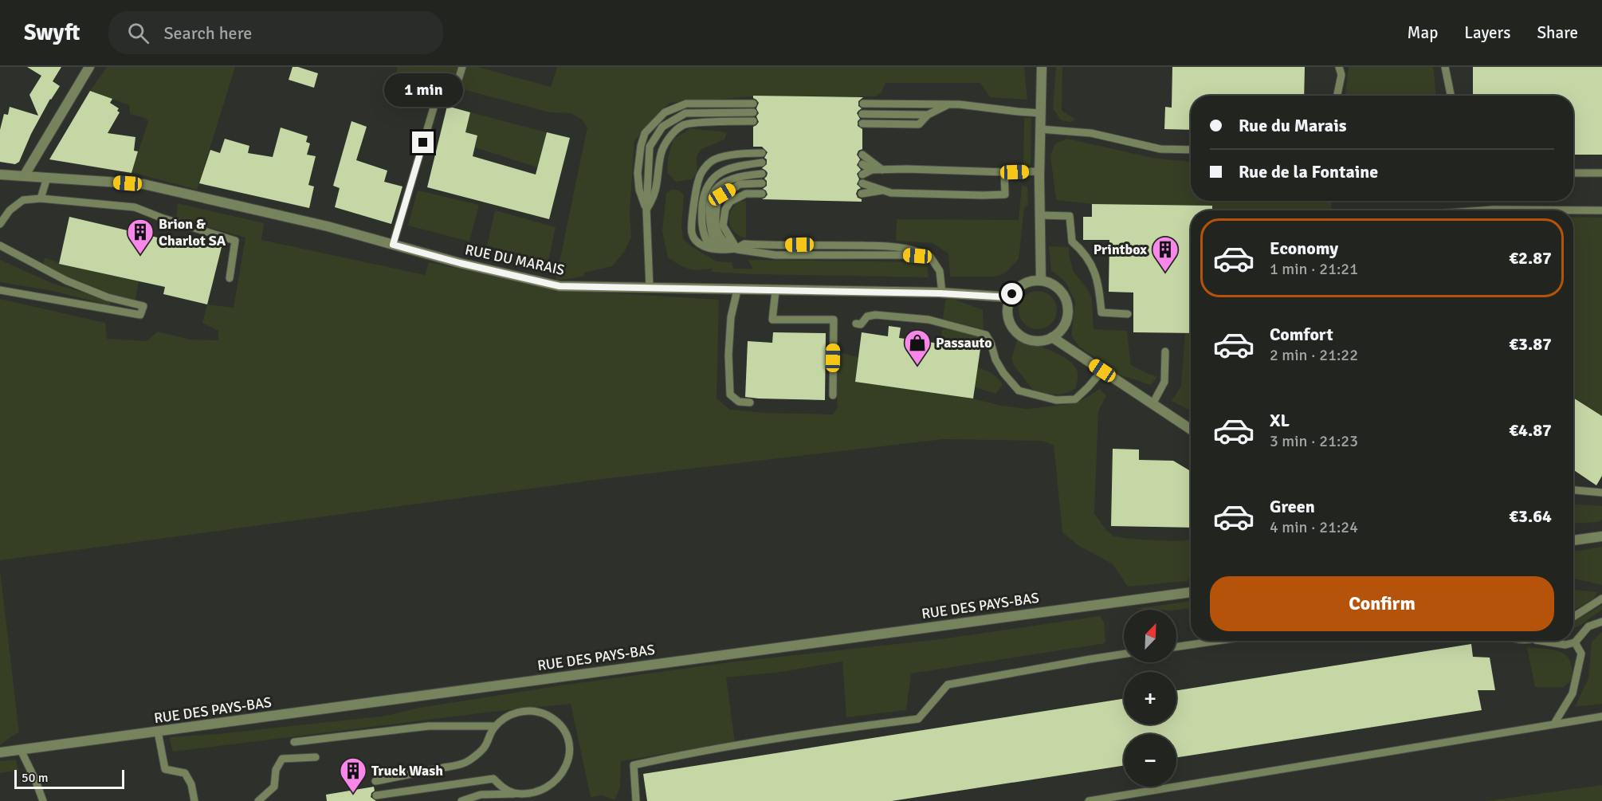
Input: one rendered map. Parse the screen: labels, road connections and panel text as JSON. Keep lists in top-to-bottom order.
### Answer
{
  "streets": {
    "street": ["RUE DU MARAIS", "RUE DES PAYS-BAS"]
  },
  "places": {
    "building": ["Brion & Charlot SA", "Printbox", "Truck Wash"],
    "shop": ["Passauto"]
  },
  "scale_bar": "50 m",
  "north": "top right",
  "page": {
    "header": "Swyft",
    "search": "Search here",
    "nav": ["Map", "Layers", "Share"],
    "bubble": "1 min",
    "banner": ["Rue du Marais", "Rue de la Fontaine"],
    "list": [
      {
        "name": "Economy",
        "note": "1 min · 21:21",
        "value": "€2.87"
      },
      {
        "name": "Comfort",
        "note": "2 min · 21:22",
        "value": "€3.87"
      },
      {
        "name": "XL",
        "note": "3 min · 21:23",
        "value": "€4.87"
      },
      {
        "name": "Green",
        "note": "4 min · 21:24",
        "value": "€3.64"
      }
    ],
    "buttons": "Confirm",
    "map_buttons": ["+", "−"],
    "scale": "50 m"
  }
}
